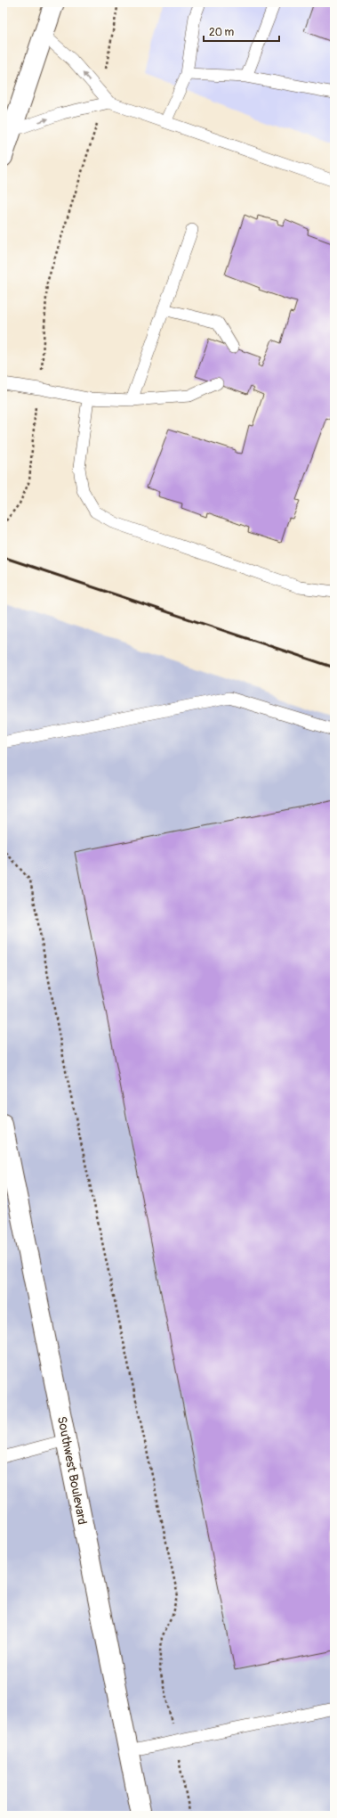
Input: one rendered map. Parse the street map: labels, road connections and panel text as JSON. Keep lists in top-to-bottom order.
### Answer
{
  "streets": {
    "street": ["Southwest Boulevard"]
  },
  "scale_bar": "20 m"
}
